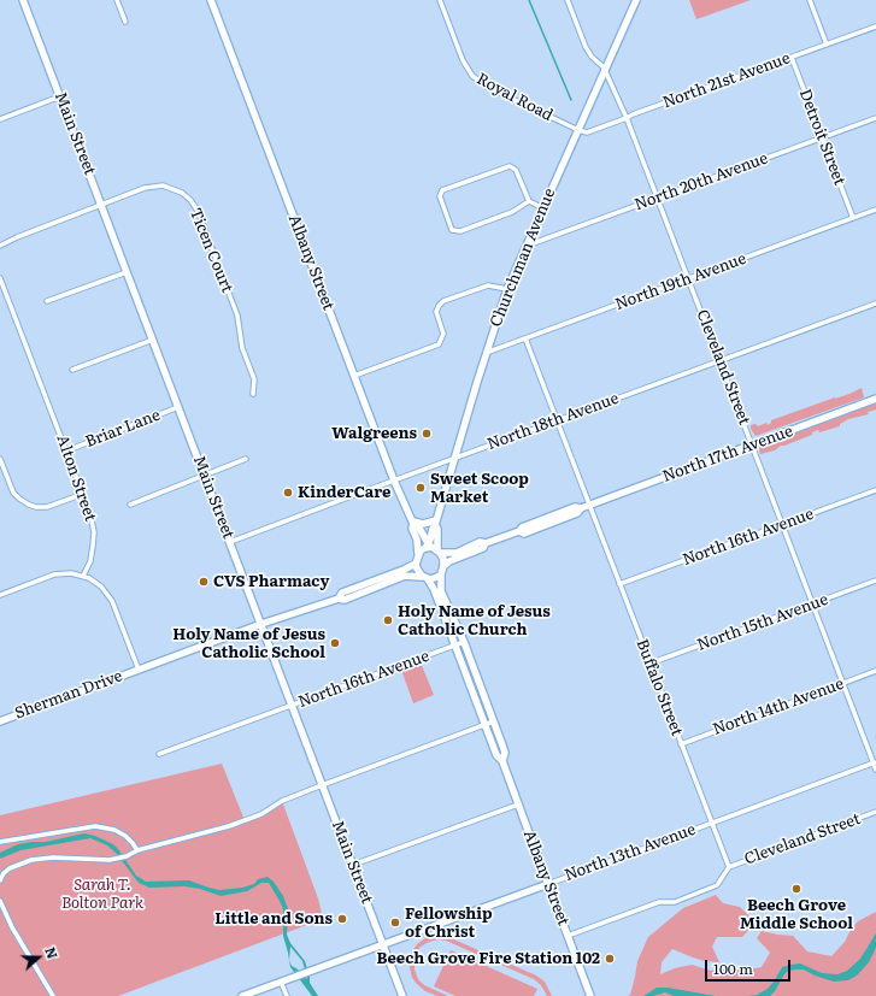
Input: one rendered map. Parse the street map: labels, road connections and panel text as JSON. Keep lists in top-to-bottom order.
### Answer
{
  "streets": {
    "main road": [
      "Main Street",
      "Churchman Avenue",
      "Albany Street",
      "North 17th Avenue",
      "Sherman Drive",
      "North 13th Avenue"
    ],
    "street": [
      "North 21st Avenue",
      "Royal Road",
      "Detroit Street",
      "North 20th Avenue",
      "Ticen Court",
      "North 19th Avenue",
      "Cleveland Street",
      "North 18th Avenue",
      "Briar Lane",
      "Alton Street",
      "North 16th Avenue",
      "North 15th Avenue",
      "Buffalo Street",
      "North 14th Avenue"
    ]
  },
  "crossings": [
    ["North 21st Avenue", "Royal Road"],
    ["North 21st Avenue", "Detroit Street"],
    ["North 21st Avenue", "Churchman Avenue"],
    ["North 21st Avenue", "Cleveland Street"],
    ["Royal Road", "Churchman Avenue"],
    ["Main Street", "Ticen Court"],
    ["Main Street", "North 18th Avenue"],
    ["Main Street", "Briar Lane"],
    ["Main Street", "North 16th Avenue"],
    ["Main Street", "Sherman Drive"],
    ["Main Street", "North 13th Avenue"],
    ["Detroit Street", "North 20th Avenue"],
    ["Detroit Street", "North 19th Avenue"],
    ["North 20th Avenue", "Churchman Avenue"],
    ["North 20th Avenue", "Cleveland Street"],
    ["Churchman Avenue", "Albany Street"],
    ["Churchman Avenue", "North 19th Avenue"],
    ["Churchman Avenue", "Cleveland Street"],
    ["Churchman Avenue", "North 18th Avenue"],
    ["Churchman Avenue", "North 17th Avenue"],
    ["Albany Street", "North 18th Avenue"],
    ["Albany Street", "North 17th Avenue"],
    ["Albany Street", "North 16th Avenue"],
    ["Albany Street", "North 13th Avenue"],
    ["North 19th Avenue", "Cleveland Street"],
    ["North 19th Avenue", "Buffalo Street"],
    ["Cleveland Street", "North 18th Avenue"],
    ["Cleveland Street", "North 17th Avenue"],
    ["Cleveland Street", "North 16th Avenue"],
    ["Cleveland Street", "North 15th Avenue"],
    ["Cleveland Street", "Buffalo Street"],
    ["Cleveland Street", "North 14th Avenue"],
    ["Cleveland Street", "North 13th Avenue"],
    ["North 18th Avenue", "Buffalo Street"],
    ["Briar Lane", "Alton Street"],
    ["North 17th Avenue", "Buffalo Street"],
    ["North 16th Avenue", "Buffalo Street"],
    ["North 15th Avenue", "Buffalo Street"],
    ["Buffalo Street", "North 14th Avenue"],
    ["Buffalo Street", "North 13th Avenue"]
  ],
  "parks": ["Sarah T. Bolton Park"],
  "places": [
    "Walgreens",
    "Sweet Scoop Market",
    "KinderCare",
    "CVS Pharmacy",
    "Holy Name of Jesus Catholic Church",
    "Holy Name of Jesus Catholic School",
    "Beech Grove Middle School",
    "Little and Sons",
    "Fellowship of Christ",
    "Beech Grove Fire Station 102"
  ],
  "scale_bar": "100 m",
  "north": "right"
}
